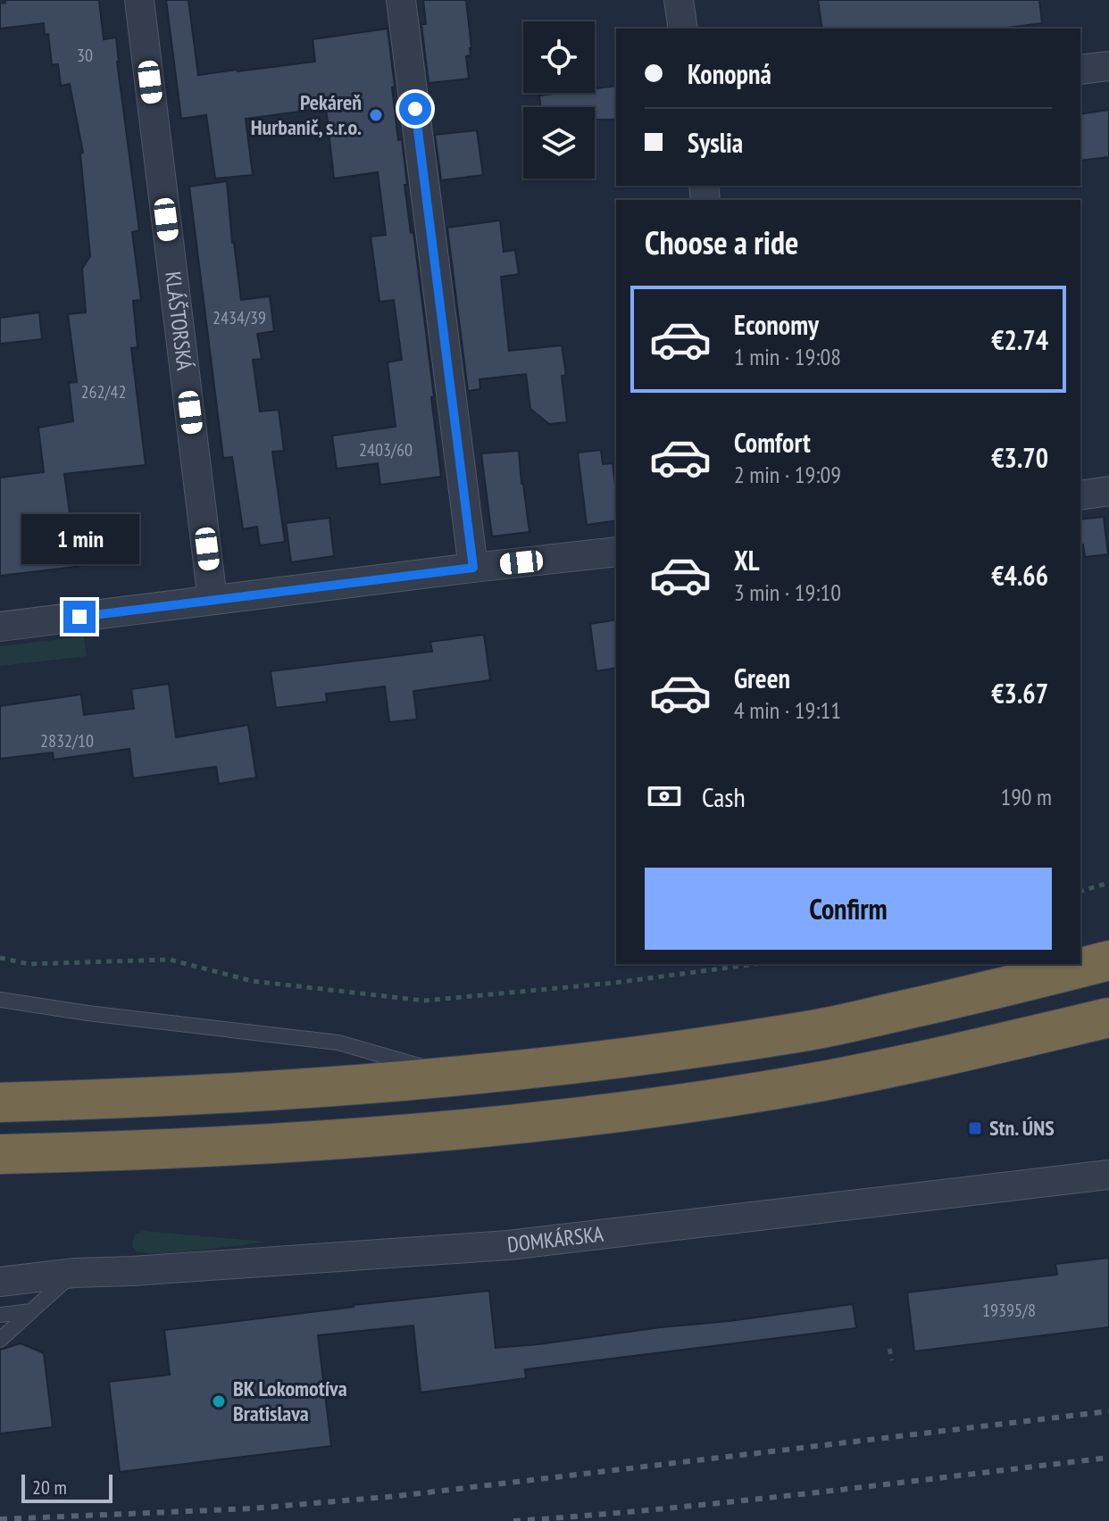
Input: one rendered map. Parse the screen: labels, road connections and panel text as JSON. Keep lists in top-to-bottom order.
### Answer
{
  "streets": {
    "street": ["KLÁŠTORSKÁ", "DOMKÁRSKA"]
  },
  "places": {
    "other": ["Pekáreň Hurbanič, s.r.o.", "BK Lokomotíva Bratislava"],
    "transit": ["Stn. ÚNS"]
  },
  "house_numbers": [
    "30",
    "2434/39",
    "262/42",
    "2403/60",
    "2832/10",
    "19395/8"
  ],
  "scale_bar": "20 m",
  "page": {
    "banner": ["Konopná", "Syslia"],
    "heading": "Choose a ride",
    "list": [
      {
        "name": "Economy",
        "note": "1 min · 19:08",
        "value": "€2.74"
      },
      {
        "name": "Comfort",
        "note": "2 min · 19:09",
        "value": "€3.70"
      },
      {
        "name": "XL",
        "note": "3 min · 19:10",
        "value": "€4.66"
      },
      {
        "name": "Green",
        "note": "4 min · 19:11",
        "value": "€3.67"
      }
    ],
    "bubble": "1 min",
    "pay": ["Cash", "190 m"],
    "buttons": "Confirm",
    "scale": "20 m"
  }
}
